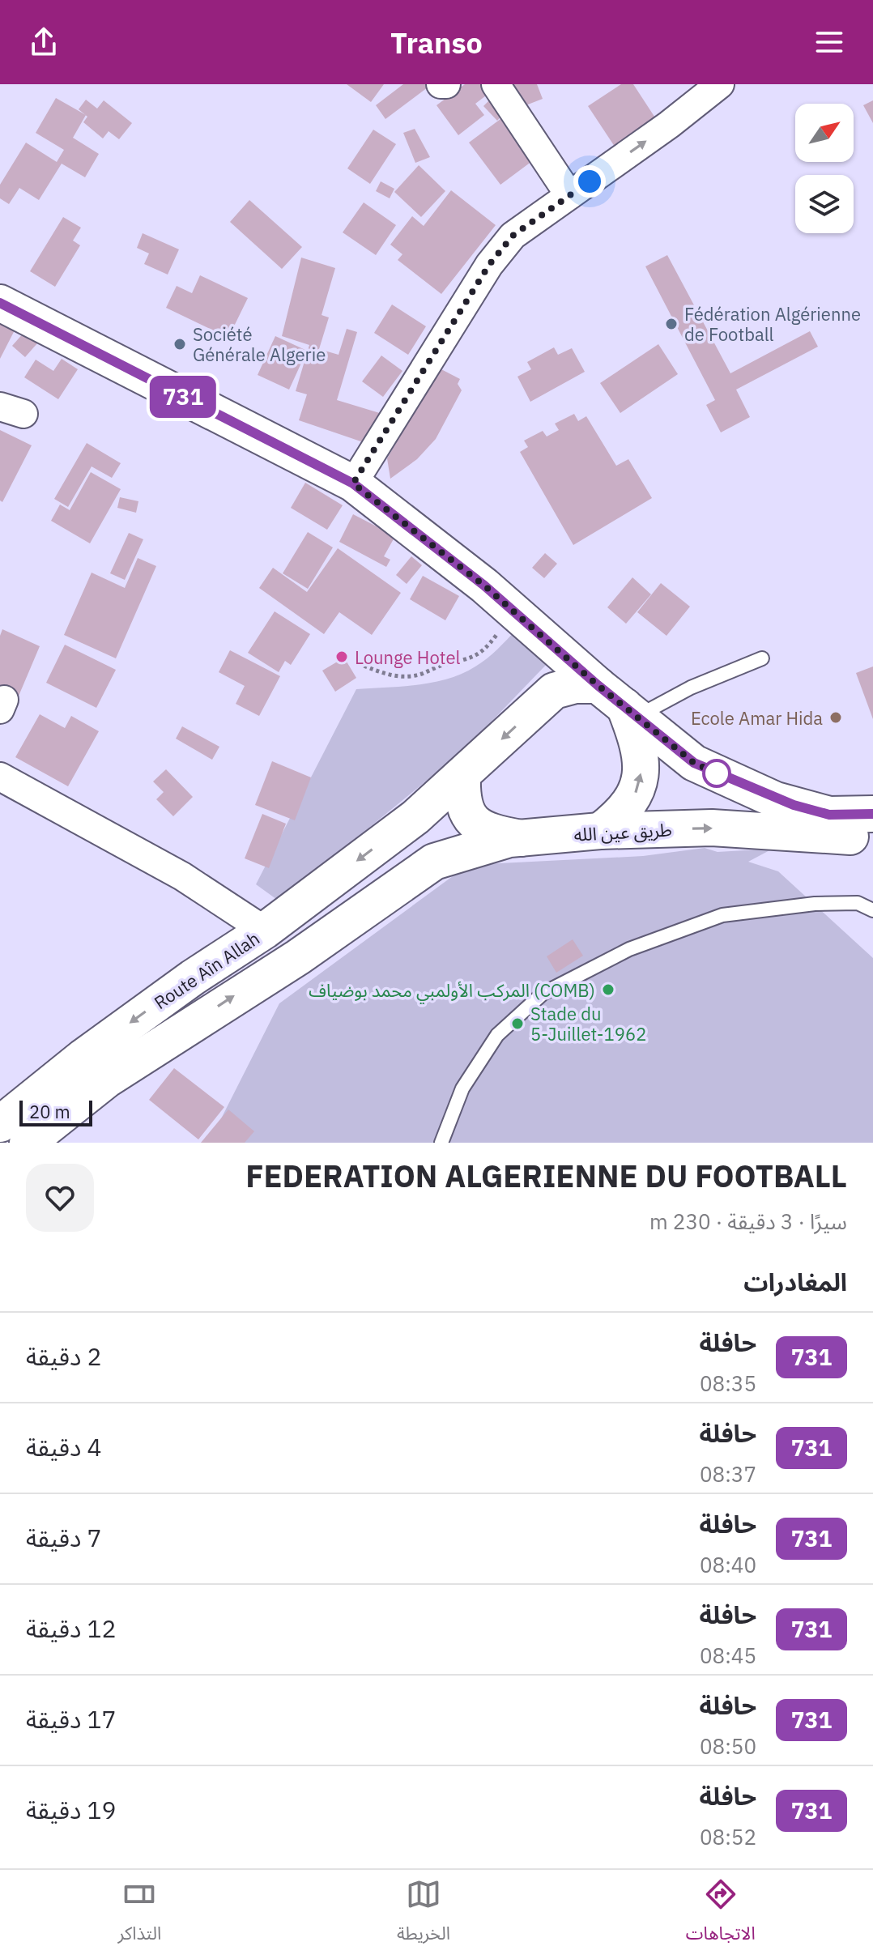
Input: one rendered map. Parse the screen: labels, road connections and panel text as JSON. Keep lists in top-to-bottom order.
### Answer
{
  "streets": {
    "main road": ["طريق عين الله", "Route Aîn Allah"]
  },
  "crossings": [
    ["طريق عين الله", "Route Aîn Allah"]
  ],
  "places": [
    "Fédération Algérienne de Football",
    "Société Générale Algerie",
    "Lounge Hotel",
    "Ecole Amar Hida",
    "المركب الأولمبي محمد بوضياف (COMB)",
    "Stade du 5-Juillet-1962"
  ],
  "lines": ["bus line 731"],
  "scale_bar": "20 m",
  "north": "top right",
  "page": {
    "header": "Transo",
    "on_map": "731",
    "scale": "20 m",
    "heading": [
      ["FEDERATION ALGERIENNE DU FOOTBALL", "سيرًا · 3 دقيقة · 230 m"],
      "المغادرات"
    ],
    "list": [
      {
        "mark": "731",
        "name": "حافلة",
        "note": "08:35",
        "value": "2 دقيقة"
      },
      {
        "mark": "731",
        "name": "حافلة",
        "note": "08:37",
        "value": "4 دقيقة"
      },
      {
        "mark": "731",
        "name": "حافلة",
        "note": "08:40",
        "value": "7 دقيقة"
      },
      {
        "mark": "731",
        "name": "حافلة",
        "note": "08:45",
        "value": "12 دقيقة"
      },
      {
        "mark": "731",
        "name": "حافلة",
        "note": "08:50",
        "value": "17 دقيقة"
      },
      {
        "mark": "731",
        "name": "حافلة",
        "note": "08:52",
        "value": "19 دقيقة"
      }
    ],
    "tabs": ["الاتجاهات", "الخريطة", "التذاكر"]
  }
}
